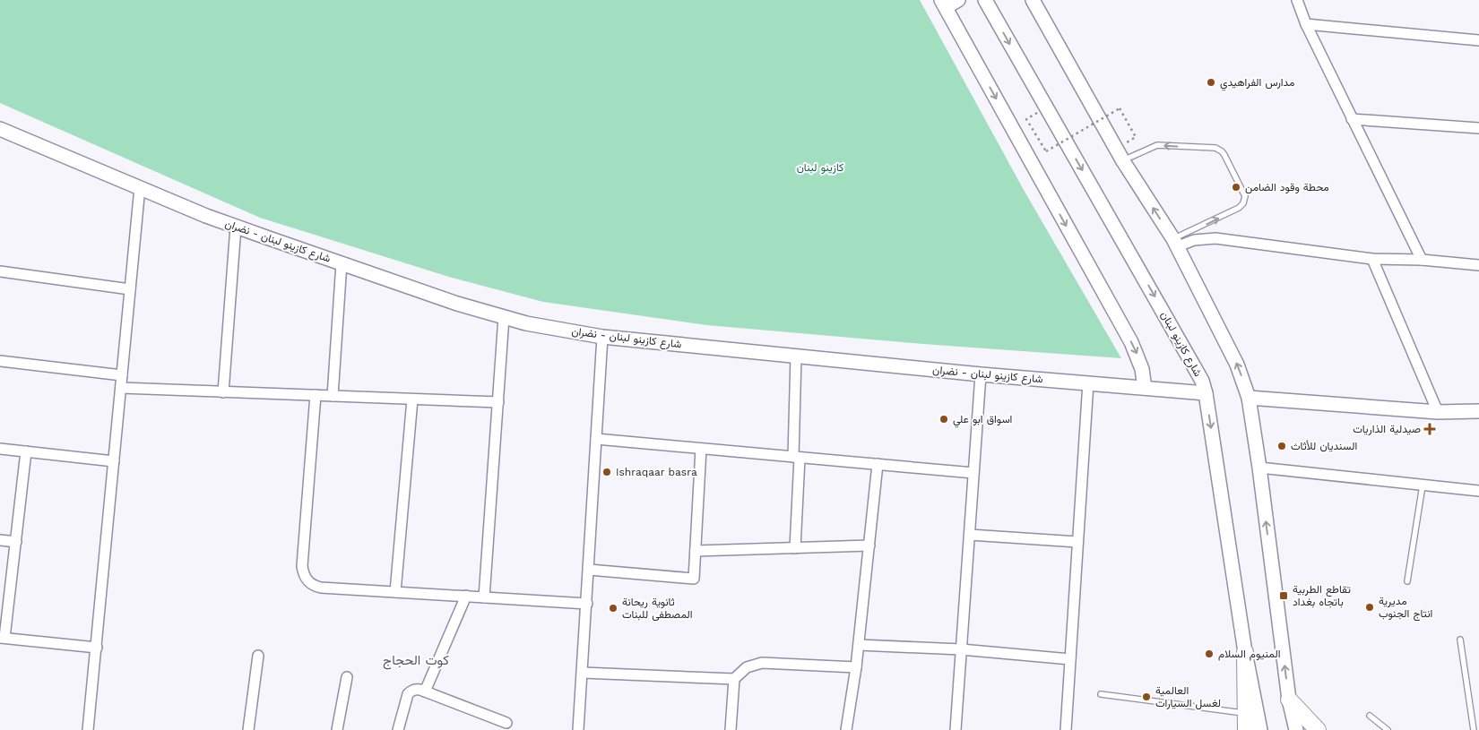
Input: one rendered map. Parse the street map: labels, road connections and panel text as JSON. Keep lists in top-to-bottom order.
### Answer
{
  "streets": {
    "street": ["شارع كازينو لبنان - نضران", "شارع كازينو لبنان"]
  },
  "crossings": [
    ["شارع كازينو لبنان - نضران", "شارع كازينو لبنان"]
  ],
  "districts": ["كوت الحجاج"],
  "parks": ["كازينو لبنان"],
  "places": {
    "other": [
      "مدارس الفراهيدي",
      "محطة وقود الضامن",
      "اسواق ابو علي",
      "السنديان للأثاث",
      "Ishraqaar basra",
      "مديرية انتاج الجنوب",
      "ثانوية ريحانة المصطفى للبنات",
      "المنيوم السلام",
      "العالمية لغسل السيارات"
    ],
    "health": ["صيدلية الذاريات"],
    "transit": ["تقاطع الطربية باتجاه بغداد"]
  }
}
